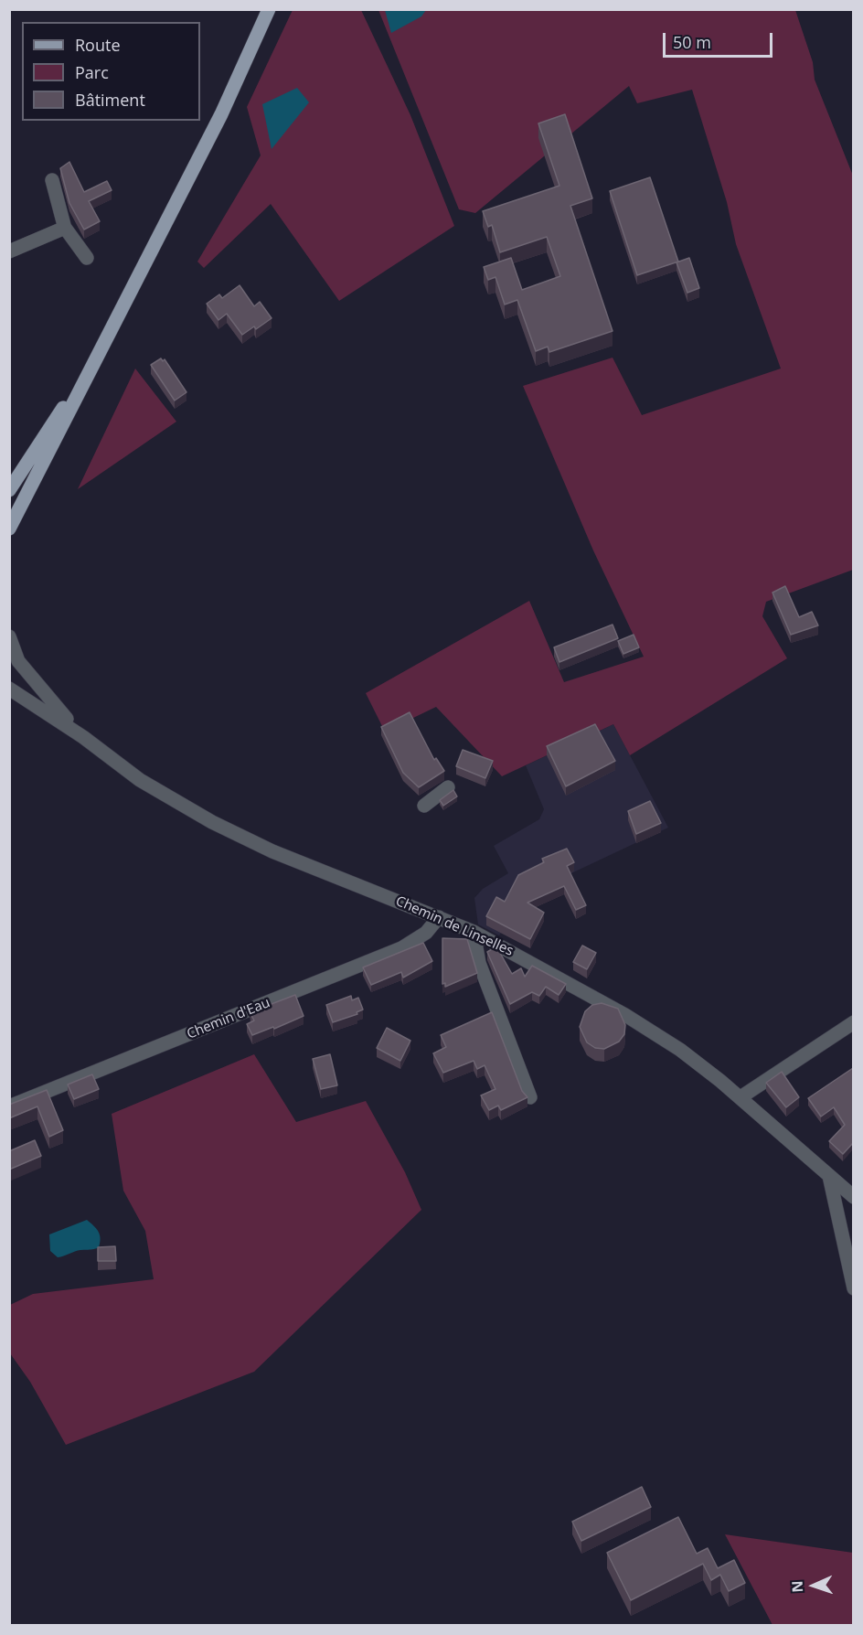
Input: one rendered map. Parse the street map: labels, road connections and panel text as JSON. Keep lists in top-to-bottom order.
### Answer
{
  "streets": {
    "street": ["Chemin de Linselles", "Chemin d'Eau"]
  },
  "crossings": [
    ["Chemin de Linselles", "Chemin d'Eau"]
  ],
  "legend": ["Route", "Parc", "Bâtiment"],
  "scale_bar": "50 m",
  "north": "left"
}
